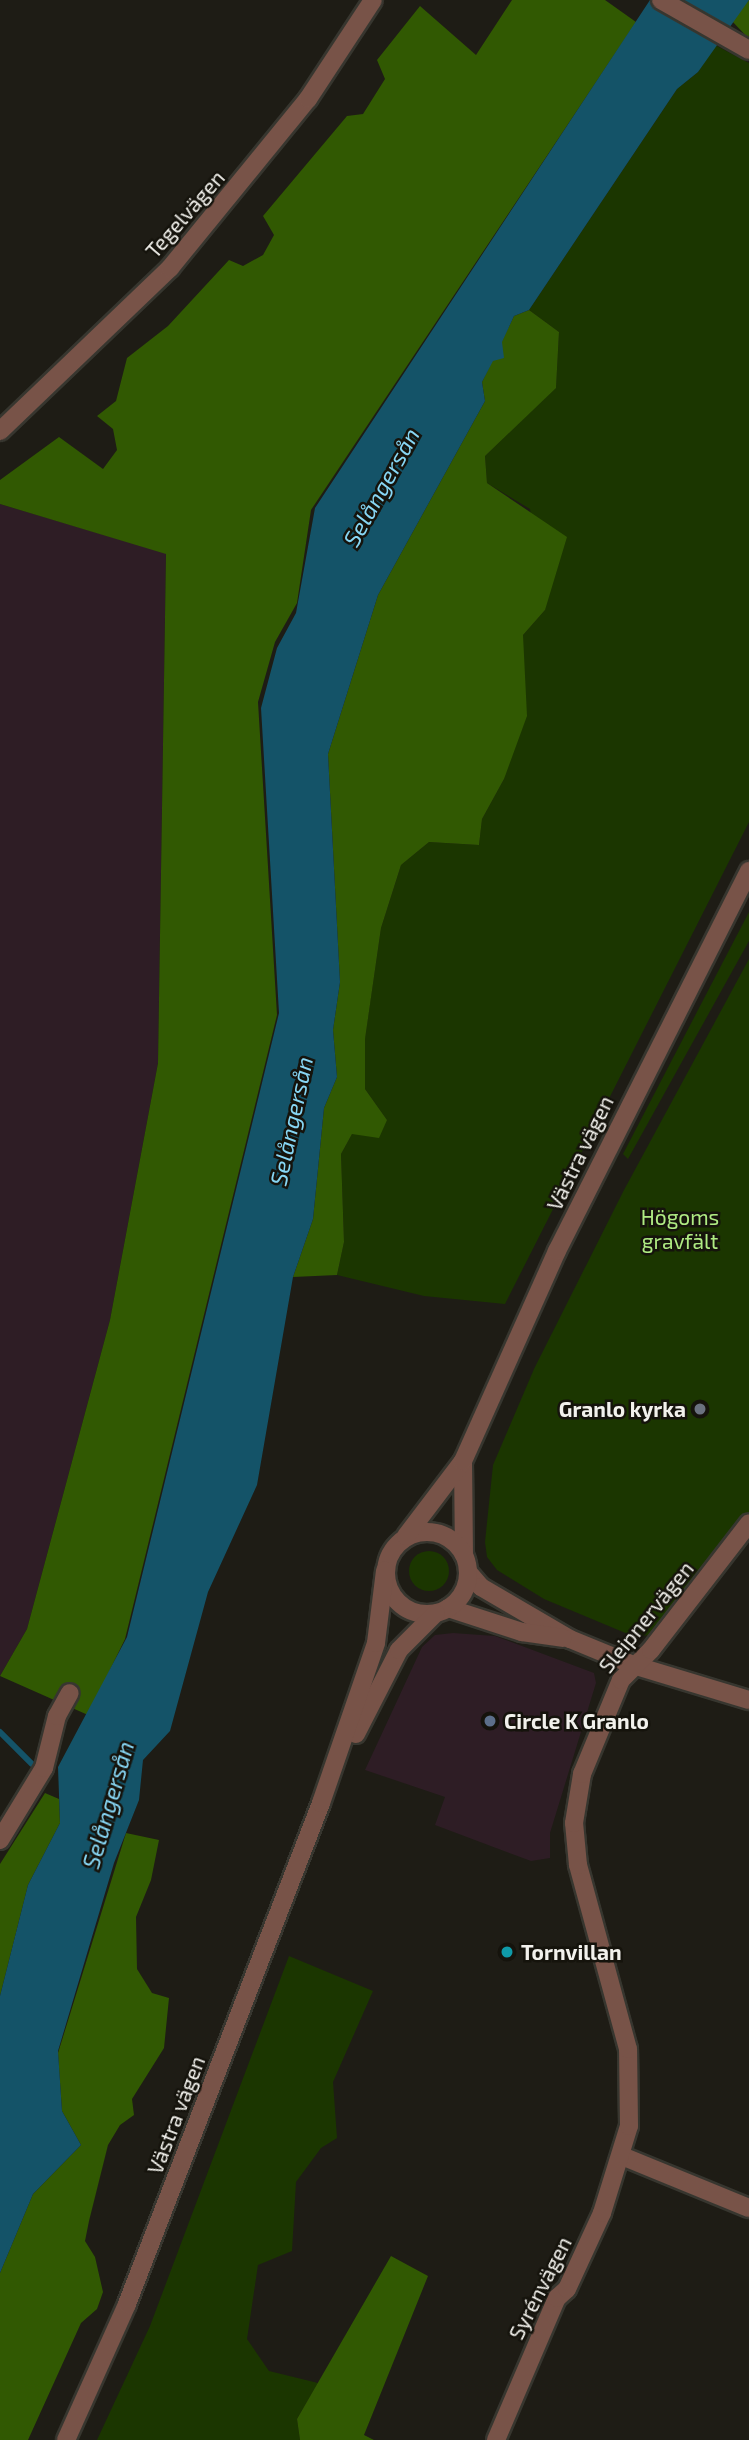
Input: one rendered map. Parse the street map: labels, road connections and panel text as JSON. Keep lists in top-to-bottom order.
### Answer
{
  "streets": {
    "street": [
      "Tegelvägen",
      "Västra vägen",
      "Sleipnervägen",
      "Syrénvägen"
    ]
  },
  "crossings": [
    ["Sleipnervägen", "Syrénvägen"]
  ],
  "water": ["Selångersån"],
  "parks": ["Högoms gravfält"],
  "places": ["Granlo kyrka", "Circle K Granlo", "Tornvillan"]
}
